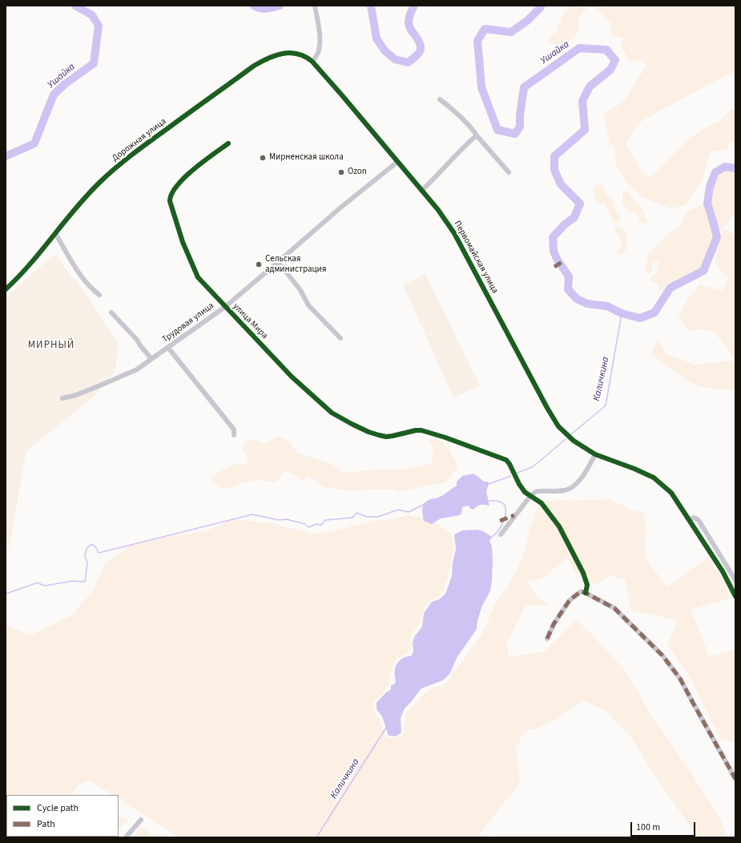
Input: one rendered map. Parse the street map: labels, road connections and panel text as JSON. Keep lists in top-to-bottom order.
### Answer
{
  "streets": {
    "street": [
      "Дорожная улица",
      "Первомайская улица",
      "улица Мира",
      "Трудовая улица"
    ]
  },
  "crossings": [
    ["Дорожная улица", "Первомайская улица"],
    ["Первомайская улица", "Трудовая улица"],
    ["улица Мира", "Трудовая улица"]
  ],
  "districts": ["МИРНЫЙ"],
  "water": ["Ушайка", "Каличкина"],
  "places": ["Мирненская школа", "Ozon", "Сельская администрация"],
  "legend": ["Cycle path", "Path"],
  "scale_bar": "100 m"
}
